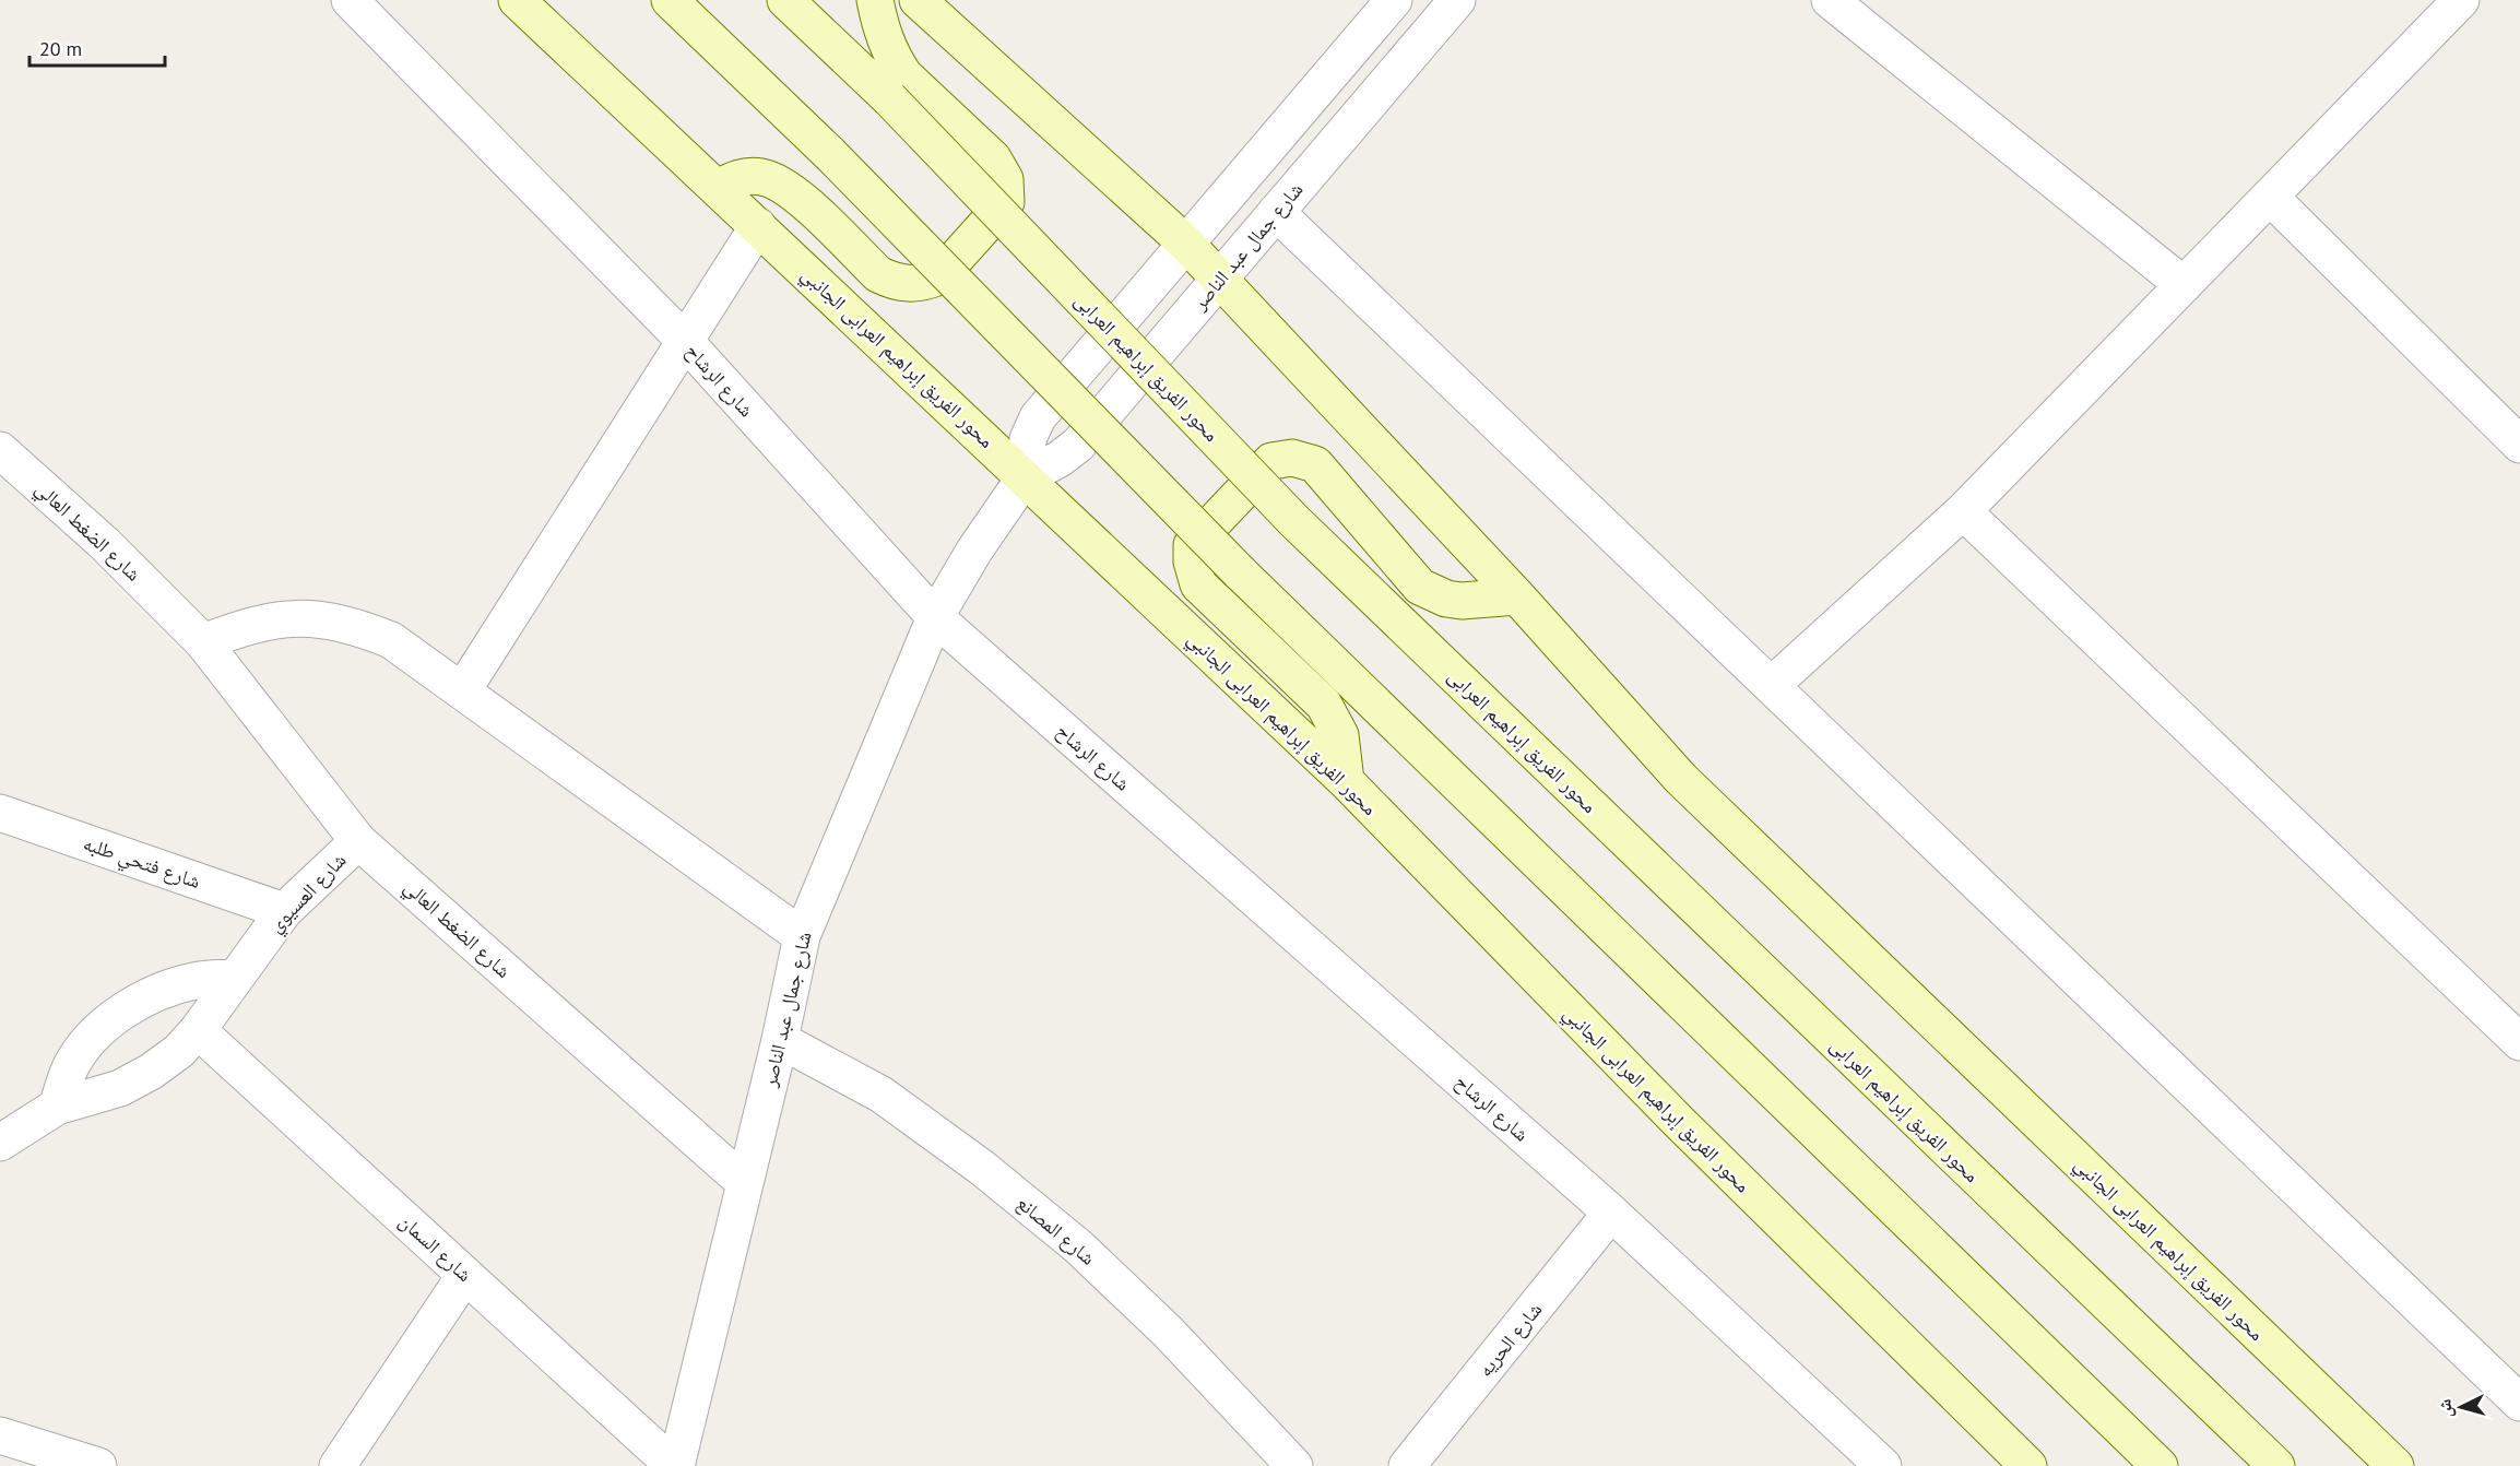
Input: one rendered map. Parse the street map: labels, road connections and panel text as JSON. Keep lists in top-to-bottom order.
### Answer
{
  "streets": {
    "street": [
      "شارع جمال عبد الناصر",
      "محور الفريق إبراهيم العرابى الجانبي",
      "محور الفريق إبراهيم العرابى",
      "شارع الرشاح",
      "شارع الضغط العالي",
      "شارع فتحي طلبه",
      "شارع العسيوي",
      "شارع المصانع",
      "شارع السمان",
      "شارع الحريه"
    ]
  },
  "crossings": [
    ["شارع جمال عبد الناصر", "محور الفريق إبراهيم العرابى الجانبي"],
    ["شارع جمال عبد الناصر", "شارع الرشاح"],
    ["شارع جمال عبد الناصر", "شارع الضغط العالي"],
    ["شارع جمال عبد الناصر", "شارع المصانع"],
    ["شارع جمال عبد الناصر", "شارع السمان"],
    ["شارع الرشاح", "شارع الحريه"],
    ["شارع الضغط العالي", "شارع العسيوي"],
    ["شارع فتحي طلبه", "شارع العسيوي"],
    ["شارع العسيوي", "شارع السمان"]
  ],
  "scale_bar": "20 m",
  "north": "left"
}
